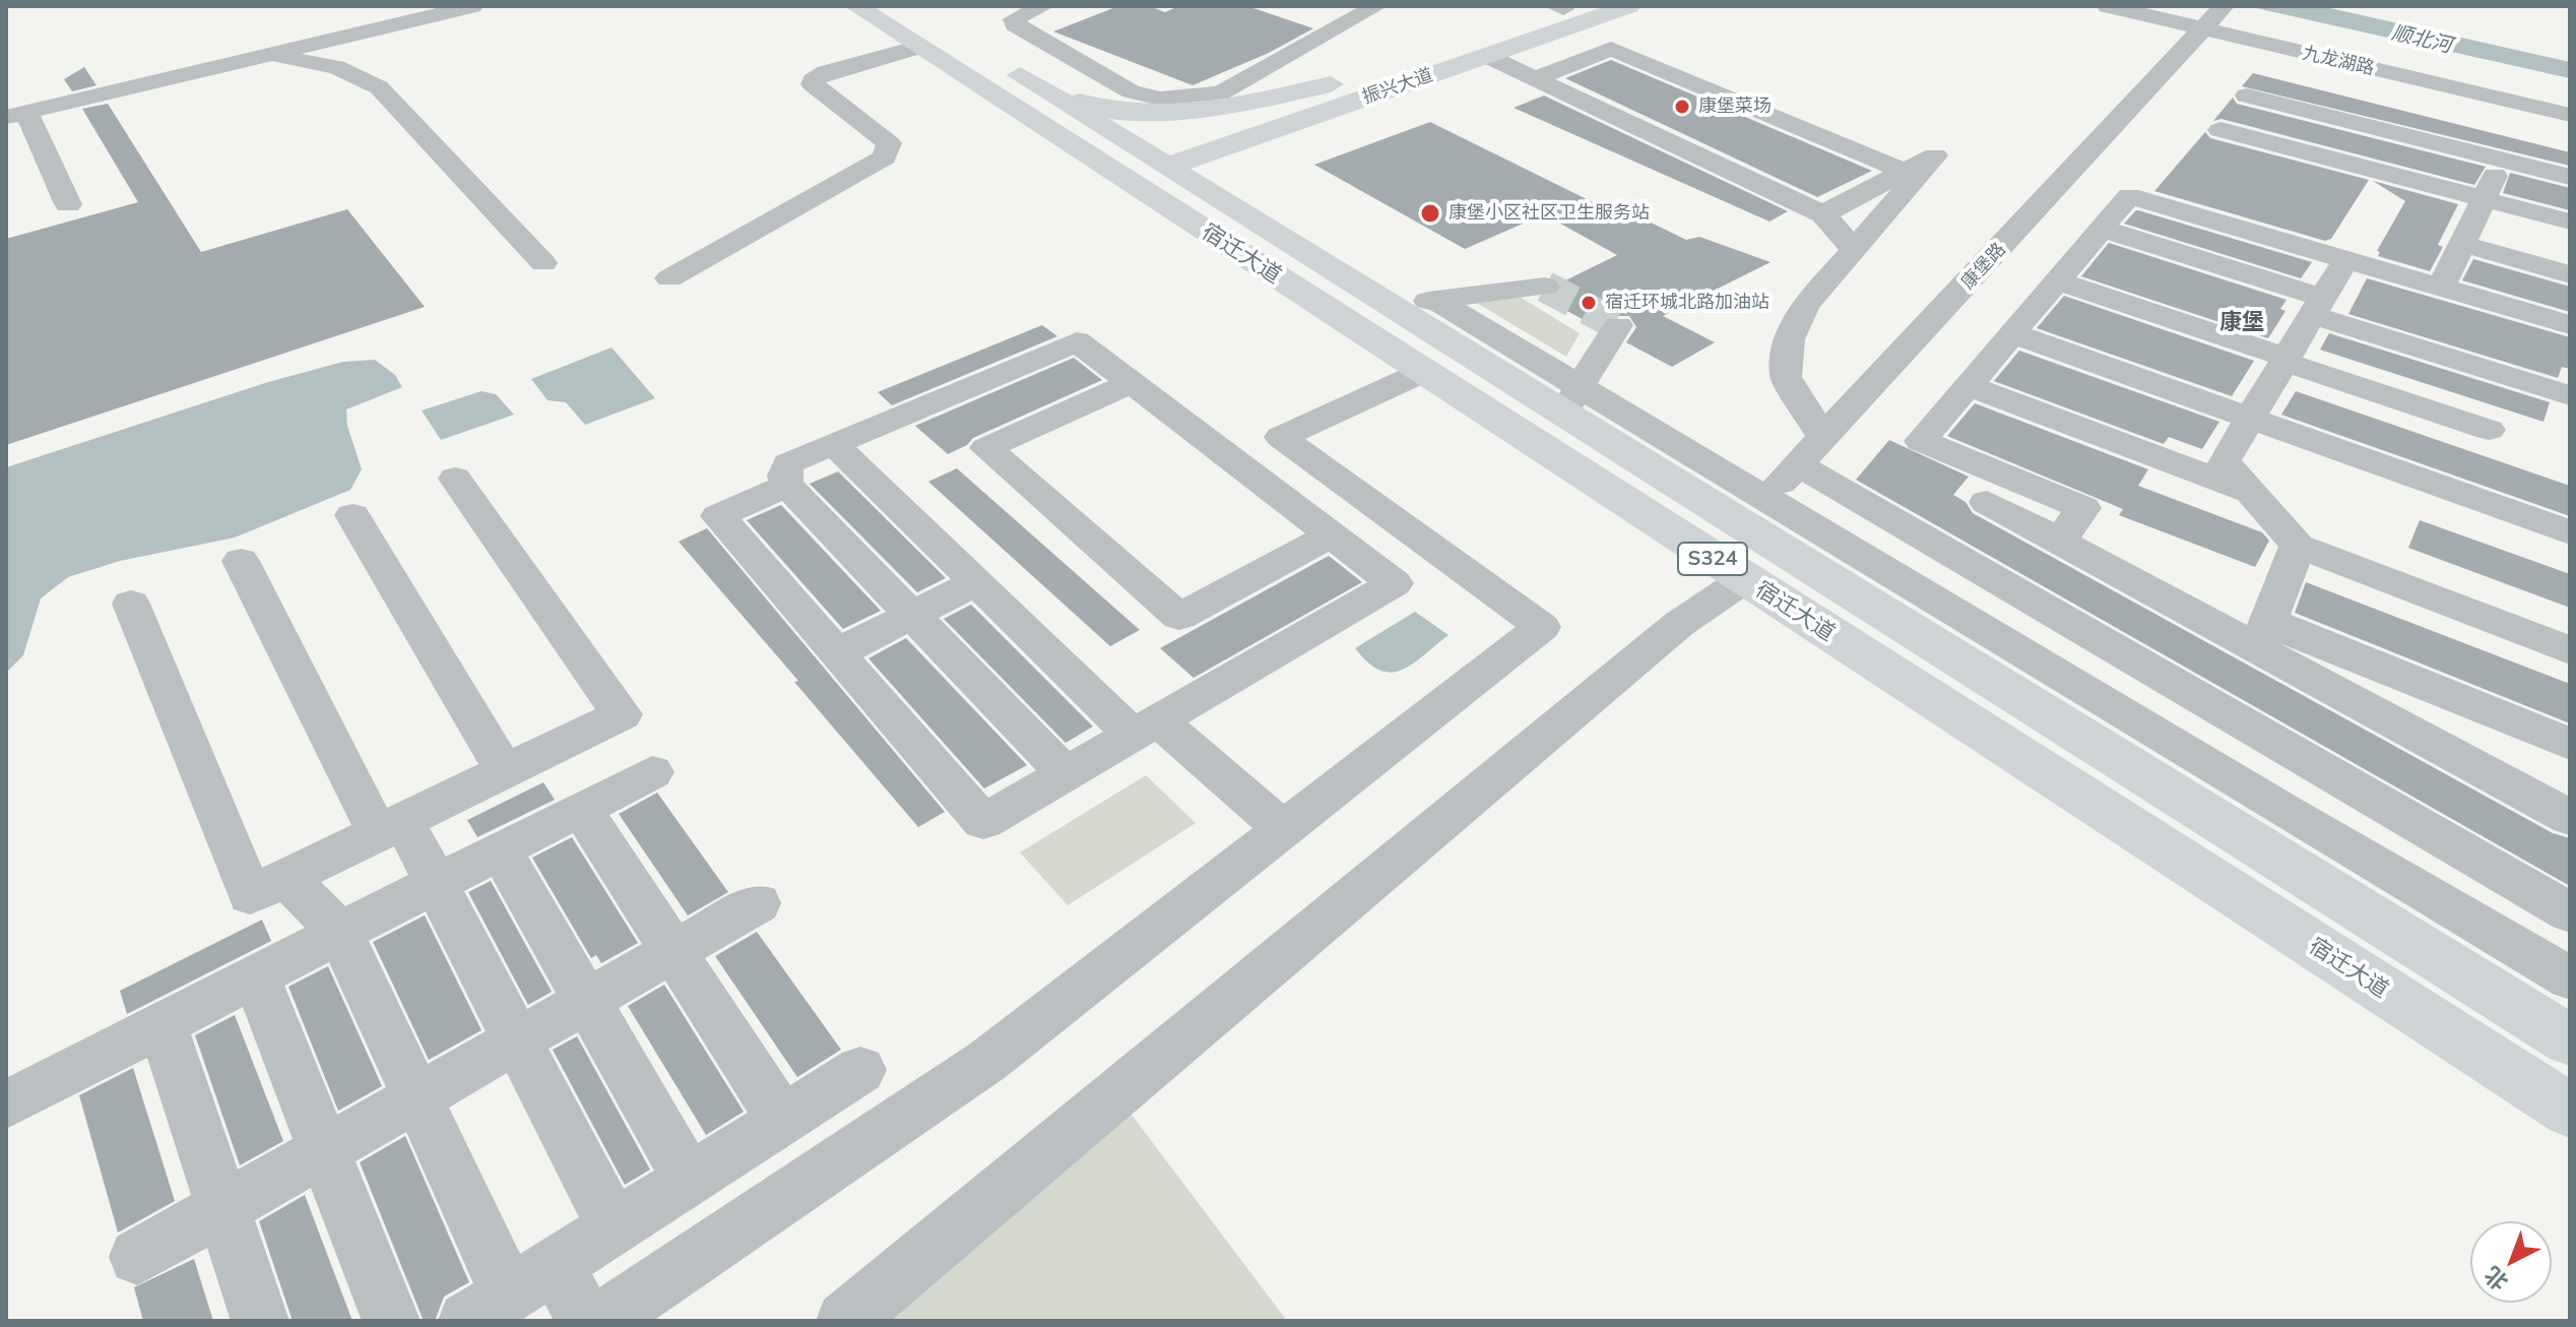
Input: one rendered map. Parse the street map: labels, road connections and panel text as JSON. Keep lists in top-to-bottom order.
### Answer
{
  "streets": {
    "main road": ["振兴大道", "宿迁大道", "S324"],
    "street": ["九龙湖路", "康堡路"]
  },
  "crossings": [
    ["九龙湖路", "康堡路"],
    ["振兴大道", "宿迁大道"],
    ["宿迁大道", "康堡路"]
  ],
  "districts": ["康堡"],
  "water": ["顺北河"],
  "places": ["康堡菜场", "康堡小区社区卫生服务站", "宿迁环城北路加油站"],
  "north": "bottom left"
}
